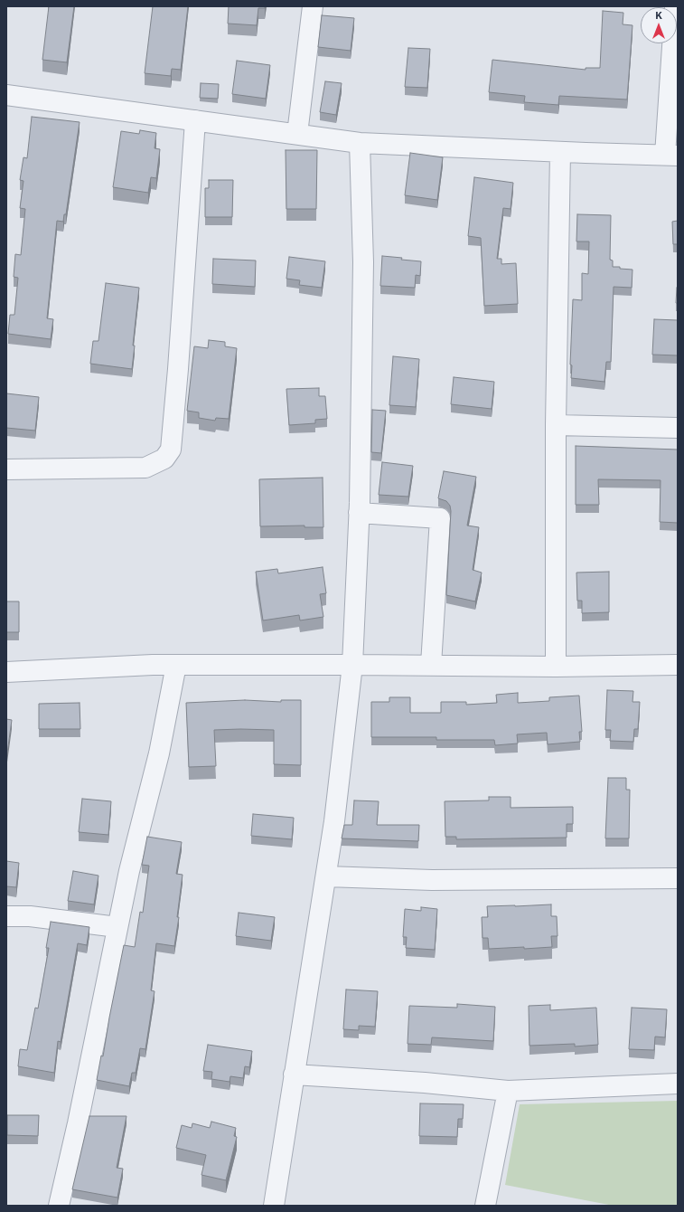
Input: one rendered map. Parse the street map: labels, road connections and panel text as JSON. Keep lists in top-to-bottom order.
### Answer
{
  "north": "top"
}
